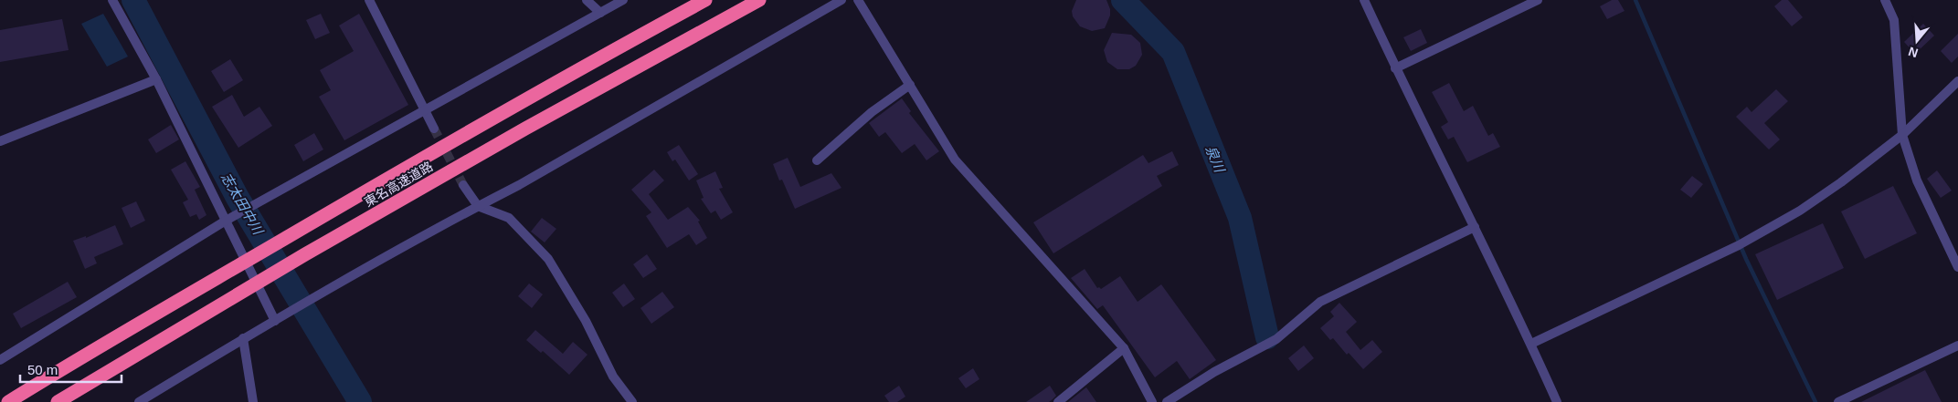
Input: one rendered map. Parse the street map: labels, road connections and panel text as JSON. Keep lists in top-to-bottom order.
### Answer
{
  "streets": {
    "highway": ["東名高速道路"]
  },
  "water": ["泉川", "志太田中川"],
  "scale_bar": "50 m",
  "north": "bottom"
}
